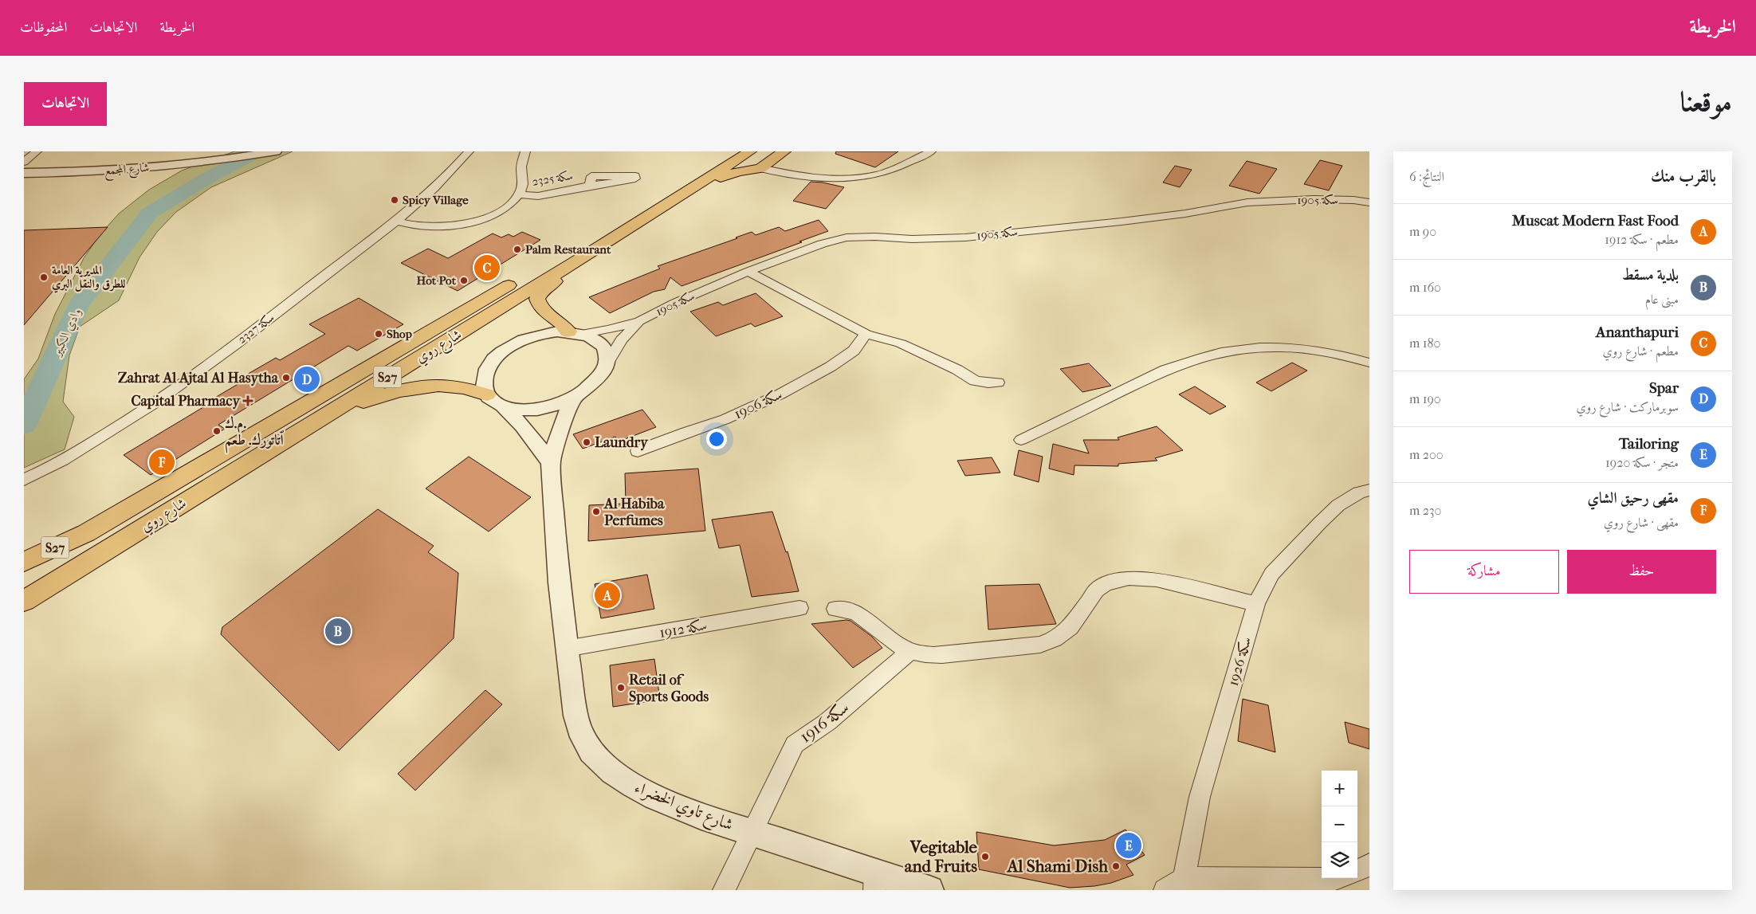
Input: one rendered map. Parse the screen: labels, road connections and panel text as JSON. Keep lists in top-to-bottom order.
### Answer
{
  "streets": {
    "main road": ["شارع روي", "S27"],
    "street": [
      "شارع المجمع",
      "سكة 2325",
      "سكة 1905",
      "سكة 2327",
      "سكة 1906",
      "سكة 1912",
      "سكة 1926",
      "سكة 1916",
      "شارع تاوي الخضراء"
    ]
  },
  "crossings": [
    ["سكة 1905", "شارع تاوي الخضراء"],
    ["سكة 1912", "شارع تاوي الخضراء"],
    ["سكة 1916", "شارع تاوي الخضراء"]
  ],
  "water": ["وادي الكبير"],
  "places": {
    "other": [
      "Spicy Village",
      "Palm Restaurant",
      "المديرية العامة للطرق والنقل البري",
      "Hot Pot",
      "Shop",
      "Zahrat Al Ajtal Al Hasytha",
      "م.ك. ٱتاتورك. طعم",
      "Laundry",
      "Al Habiba Perfumes",
      "Retail of Sports Goods",
      "Vegitable and Fruits",
      "Al Shami Dish"
    ],
    "health": ["Capital Pharmacy"]
  },
  "page": {
    "header": "الخريطة",
    "nav": ["الخريطة", "الاتجاهات", "المحفوظات"],
    "title": "موقعنا",
    "buttons": [
      "الاتجاهات",
      ["حفظ", "مشاركة"]
    ],
    "heading": ["بالقرب منك", "النتائج: 6"],
    "list": [
      {
        "mark": "A",
        "name": "Muscat Modern Fast Food",
        "note": "مطعم · سكة 1912",
        "value": "90 m"
      },
      {
        "mark": "B",
        "name": "بلدية مسقط",
        "note": "مبنى عام",
        "value": "160 m"
      },
      {
        "mark": "C",
        "name": "Ananthapuri",
        "note": "مطعم · شارع روي",
        "value": "180 m"
      },
      {
        "mark": "D",
        "name": "Spar",
        "note": "سوبرماركت · شارع روي",
        "value": "190 m"
      },
      {
        "mark": "E",
        "name": "Tailoring",
        "note": "متجر · سكة 1920",
        "value": "200 m"
      },
      {
        "mark": "F",
        "name": "مقهى رحيق الشاي",
        "note": "مقهى · شارع روي",
        "value": "230 m"
      }
    ],
    "pins": [
      "C",
      "D",
      "F",
      "A",
      "B",
      "E"
    ],
    "map_buttons": ["+", "−"]
  }
}
